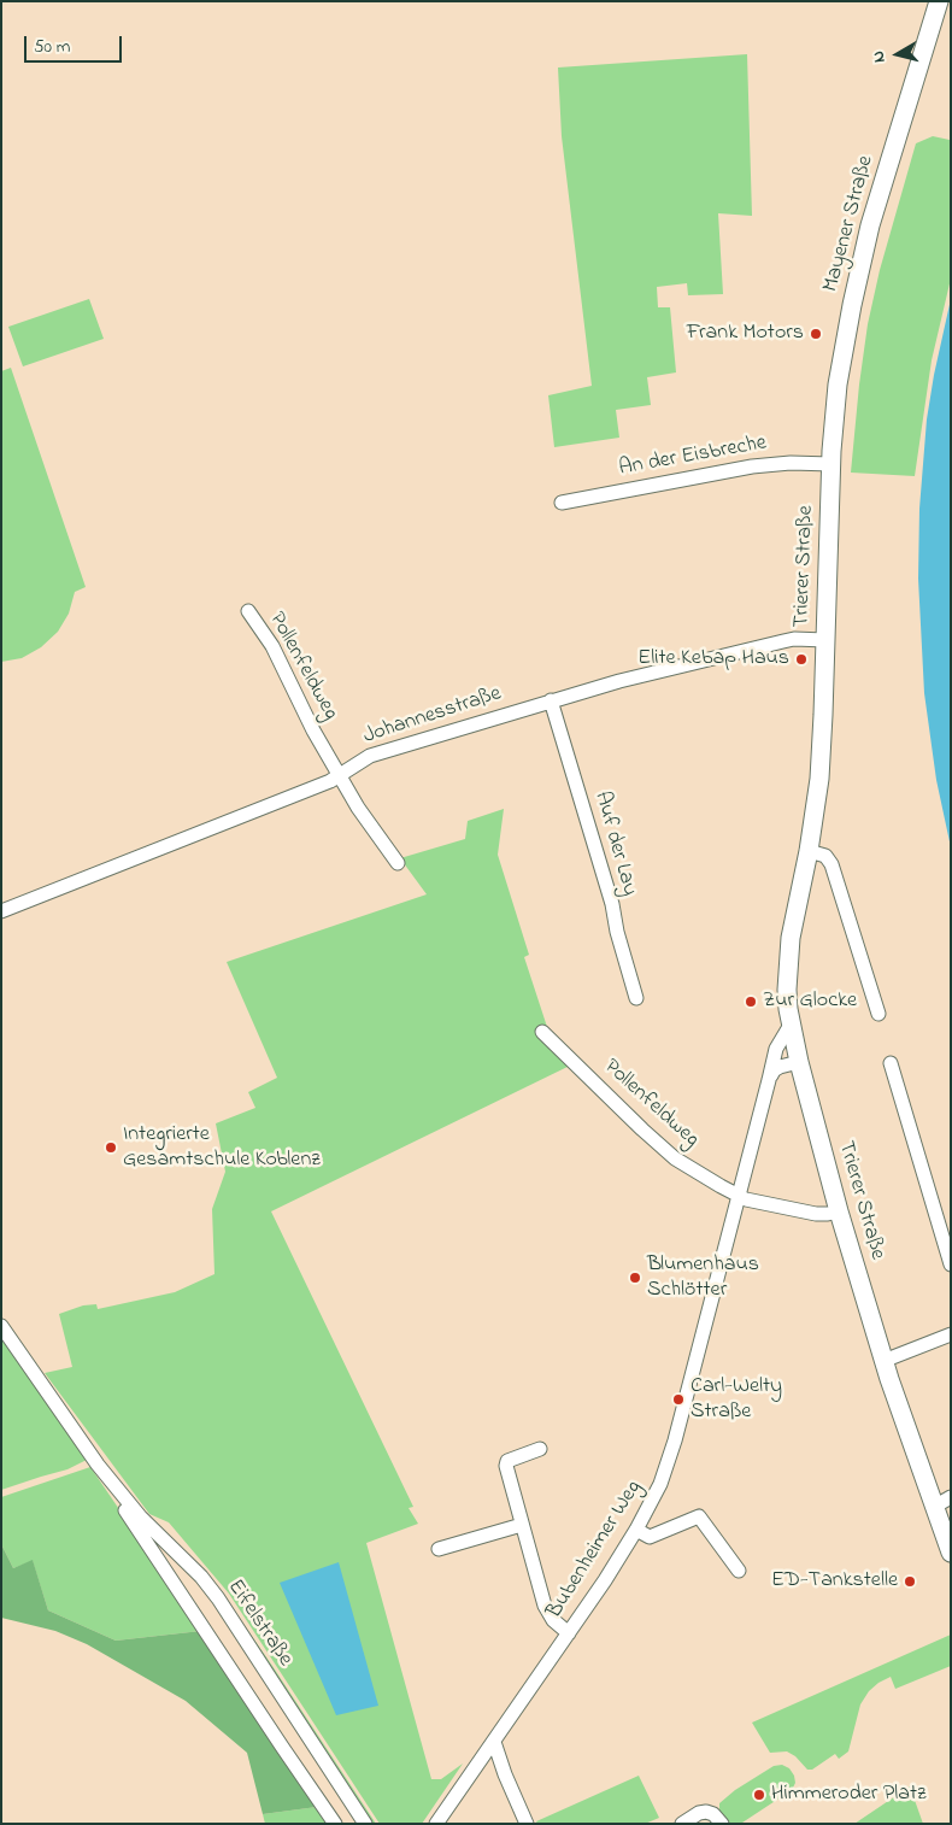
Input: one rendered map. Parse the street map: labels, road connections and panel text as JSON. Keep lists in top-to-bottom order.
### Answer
{
  "streets": {
    "main road": ["Mayener Straße", "Trierer Straße"],
    "street": [
      "An der Eisbreche",
      "Pollenfeldweg",
      "Johannesstraße",
      "Auf der Lay",
      "Bubenheimer Weg",
      "Eifelstraße"
    ]
  },
  "crossings": [
    ["Mayener Straße", "An der Eisbreche"],
    ["Mayener Straße", "Trierer Straße"],
    ["An der Eisbreche", "Trierer Straße"],
    ["Trierer Straße", "Johannesstraße"],
    ["Trierer Straße", "Bubenheimer Weg"],
    ["Pollenfeldweg", "Johannesstraße"],
    ["Pollenfeldweg", "Bubenheimer Weg"],
    ["Johannesstraße", "Auf der Lay"]
  ],
  "places": [
    "Frank Motors",
    "Elite Kebap Haus",
    "Zur Glocke",
    "Integrierte Gesamtschule Koblenz",
    "Blumenhaus Schlötter",
    "Carl-Welty Straße",
    "ED-Tankstelle",
    "Himmeroder Platz"
  ],
  "scale_bar": "50 m",
  "north": "left"
}
